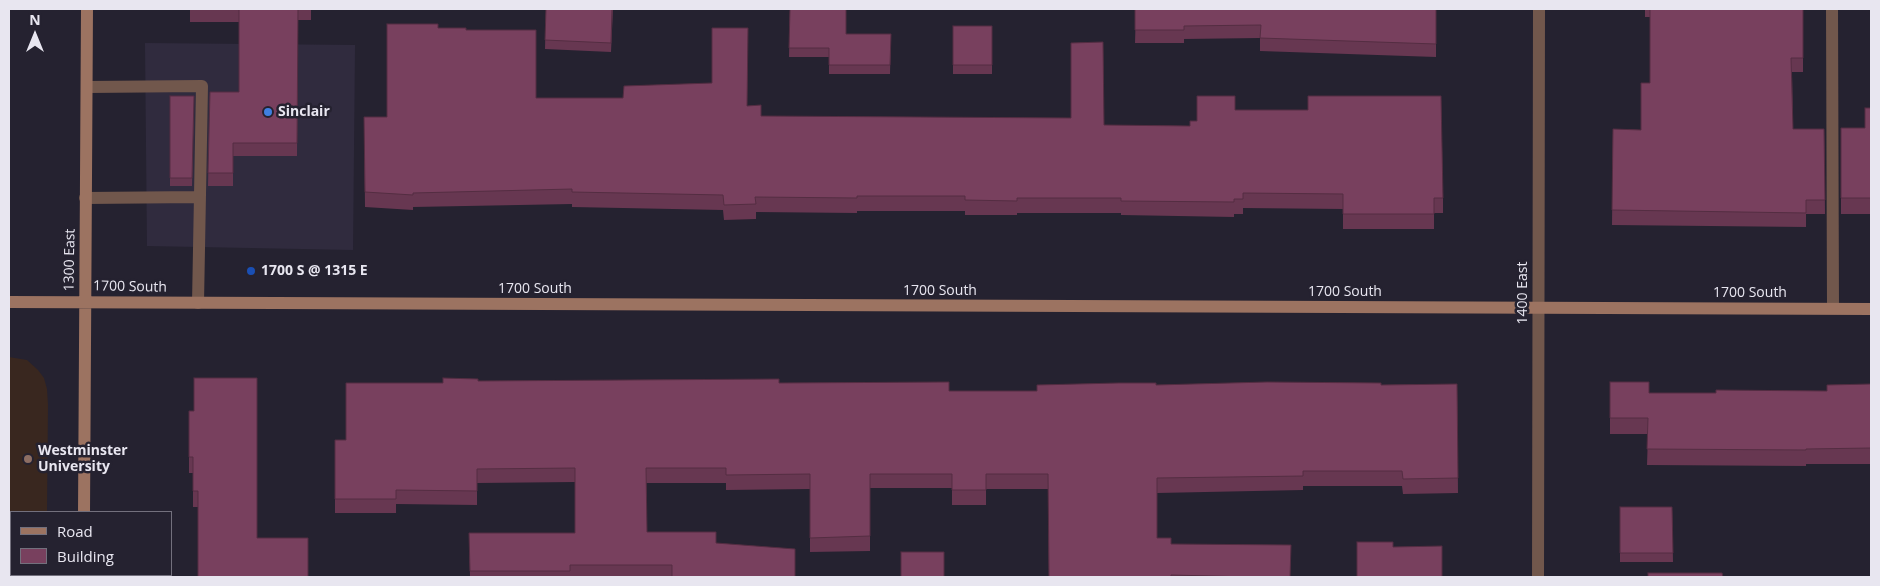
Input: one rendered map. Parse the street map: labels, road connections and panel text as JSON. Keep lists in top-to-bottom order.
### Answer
{
  "streets": {
    "street": ["1300 East", "1700 South", "1400 East"]
  },
  "crossings": [
    ["1300 East", "1700 South"],
    ["1700 South", "1400 East"]
  ],
  "places": ["Sinclair", "1700 S @ 1315 E", "Westminster University"],
  "legend": ["Road", "Building"],
  "north": "top"
}
